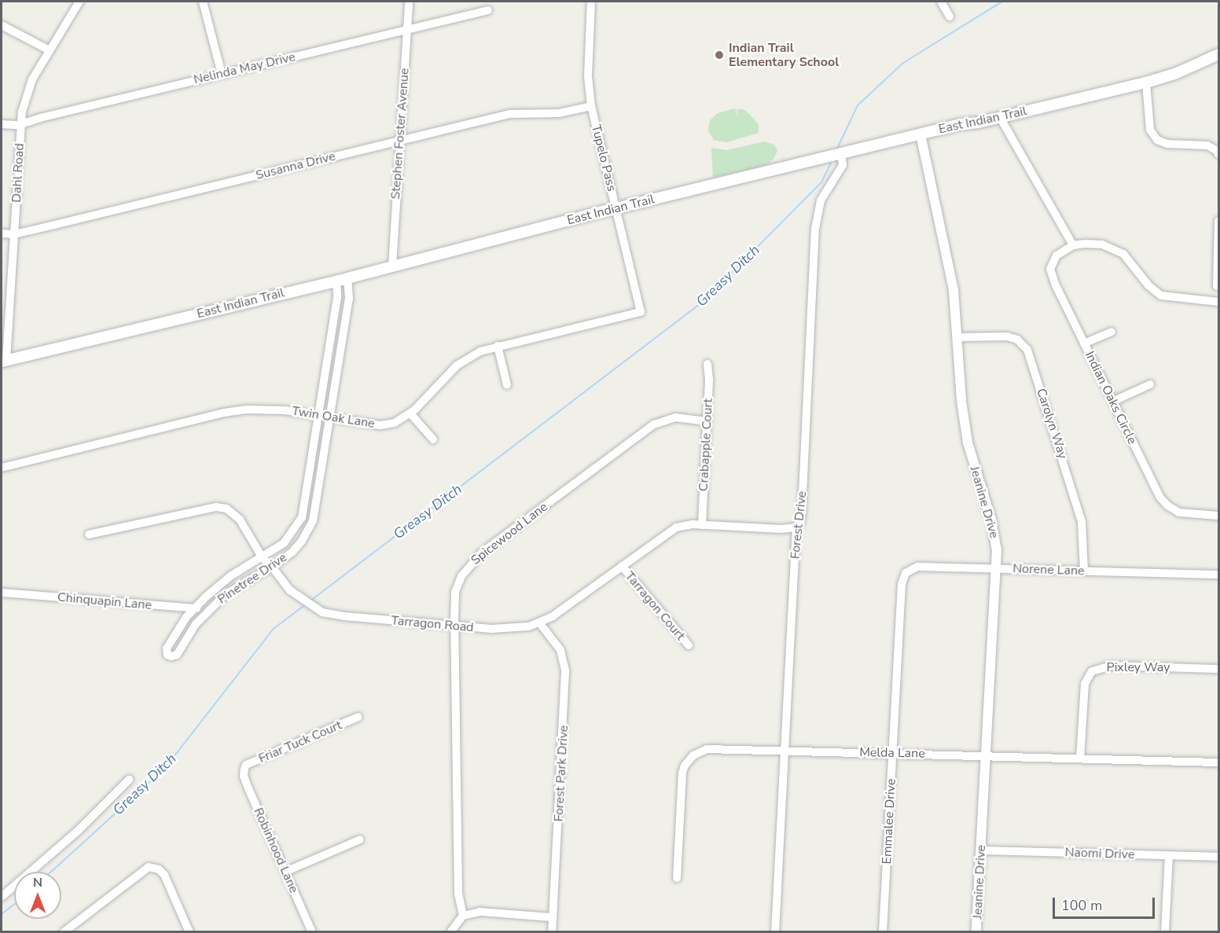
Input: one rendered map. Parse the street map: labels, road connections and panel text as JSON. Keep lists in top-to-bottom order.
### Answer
{
  "streets": {
    "main road": ["East Indian Trail"],
    "street": [
      "Nelinda May Drive",
      "Stephen Foster Avenue",
      "Tupelo Pass",
      "Susanna Drive",
      "Dahl Road",
      "Indian Oaks Circle",
      "Twin Oak Lane",
      "Carolyn Way",
      "Crabapple Court",
      "Jeanine Drive",
      "Forest Drive",
      "Spicewood Lane",
      "Norene Lane",
      "Pinetree Drive",
      "Chinquapin Lane",
      "Tarragon Court",
      "Tarragon Road",
      "Pixley Way",
      "Friar Tuck Court",
      "Melda Lane",
      "Forest Park Drive",
      "Emmalee Drive",
      "Robinhood Lane",
      "Naomi Drive"
    ]
  },
  "crossings": [
    ["Nelinda May Drive", "Stephen Foster Avenue"],
    ["Nelinda May Drive", "Dahl Road"],
    ["East Indian Trail", "Stephen Foster Avenue"],
    ["East Indian Trail", "Tupelo Pass"],
    ["East Indian Trail", "Dahl Road"],
    ["East Indian Trail", "Jeanine Drive"],
    ["East Indian Trail", "Forest Drive"],
    ["East Indian Trail", "Pinetree Drive"],
    ["Stephen Foster Avenue", "Susanna Drive"],
    ["Tupelo Pass", "Susanna Drive"],
    ["Tupelo Pass", "Twin Oak Lane"],
    ["Susanna Drive", "Dahl Road"],
    ["Twin Oak Lane", "Pinetree Drive"],
    ["Carolyn Way", "Jeanine Drive"],
    ["Carolyn Way", "Norene Lane"],
    ["Crabapple Court", "Spicewood Lane"],
    ["Crabapple Court", "Tarragon Road"],
    ["Jeanine Drive", "Norene Lane"],
    ["Jeanine Drive", "Melda Lane"],
    ["Jeanine Drive", "Naomi Drive"],
    ["Forest Drive", "Tarragon Road"],
    ["Forest Drive", "Melda Lane"],
    ["Spicewood Lane", "Tarragon Road"],
    ["Norene Lane", "Emmalee Drive"],
    ["Pinetree Drive", "Chinquapin Lane"],
    ["Pinetree Drive", "Tarragon Road"],
    ["Tarragon Court", "Tarragon Road"],
    ["Tarragon Road", "Forest Park Drive"],
    ["Pixley Way", "Melda Lane"],
    ["Friar Tuck Court", "Robinhood Lane"],
    ["Melda Lane", "Emmalee Drive"]
  ],
  "water": ["Greasy Ditch"],
  "places": ["Indian Trail Elementary School"],
  "scale_bar": "100 m",
  "north": "top"
}
